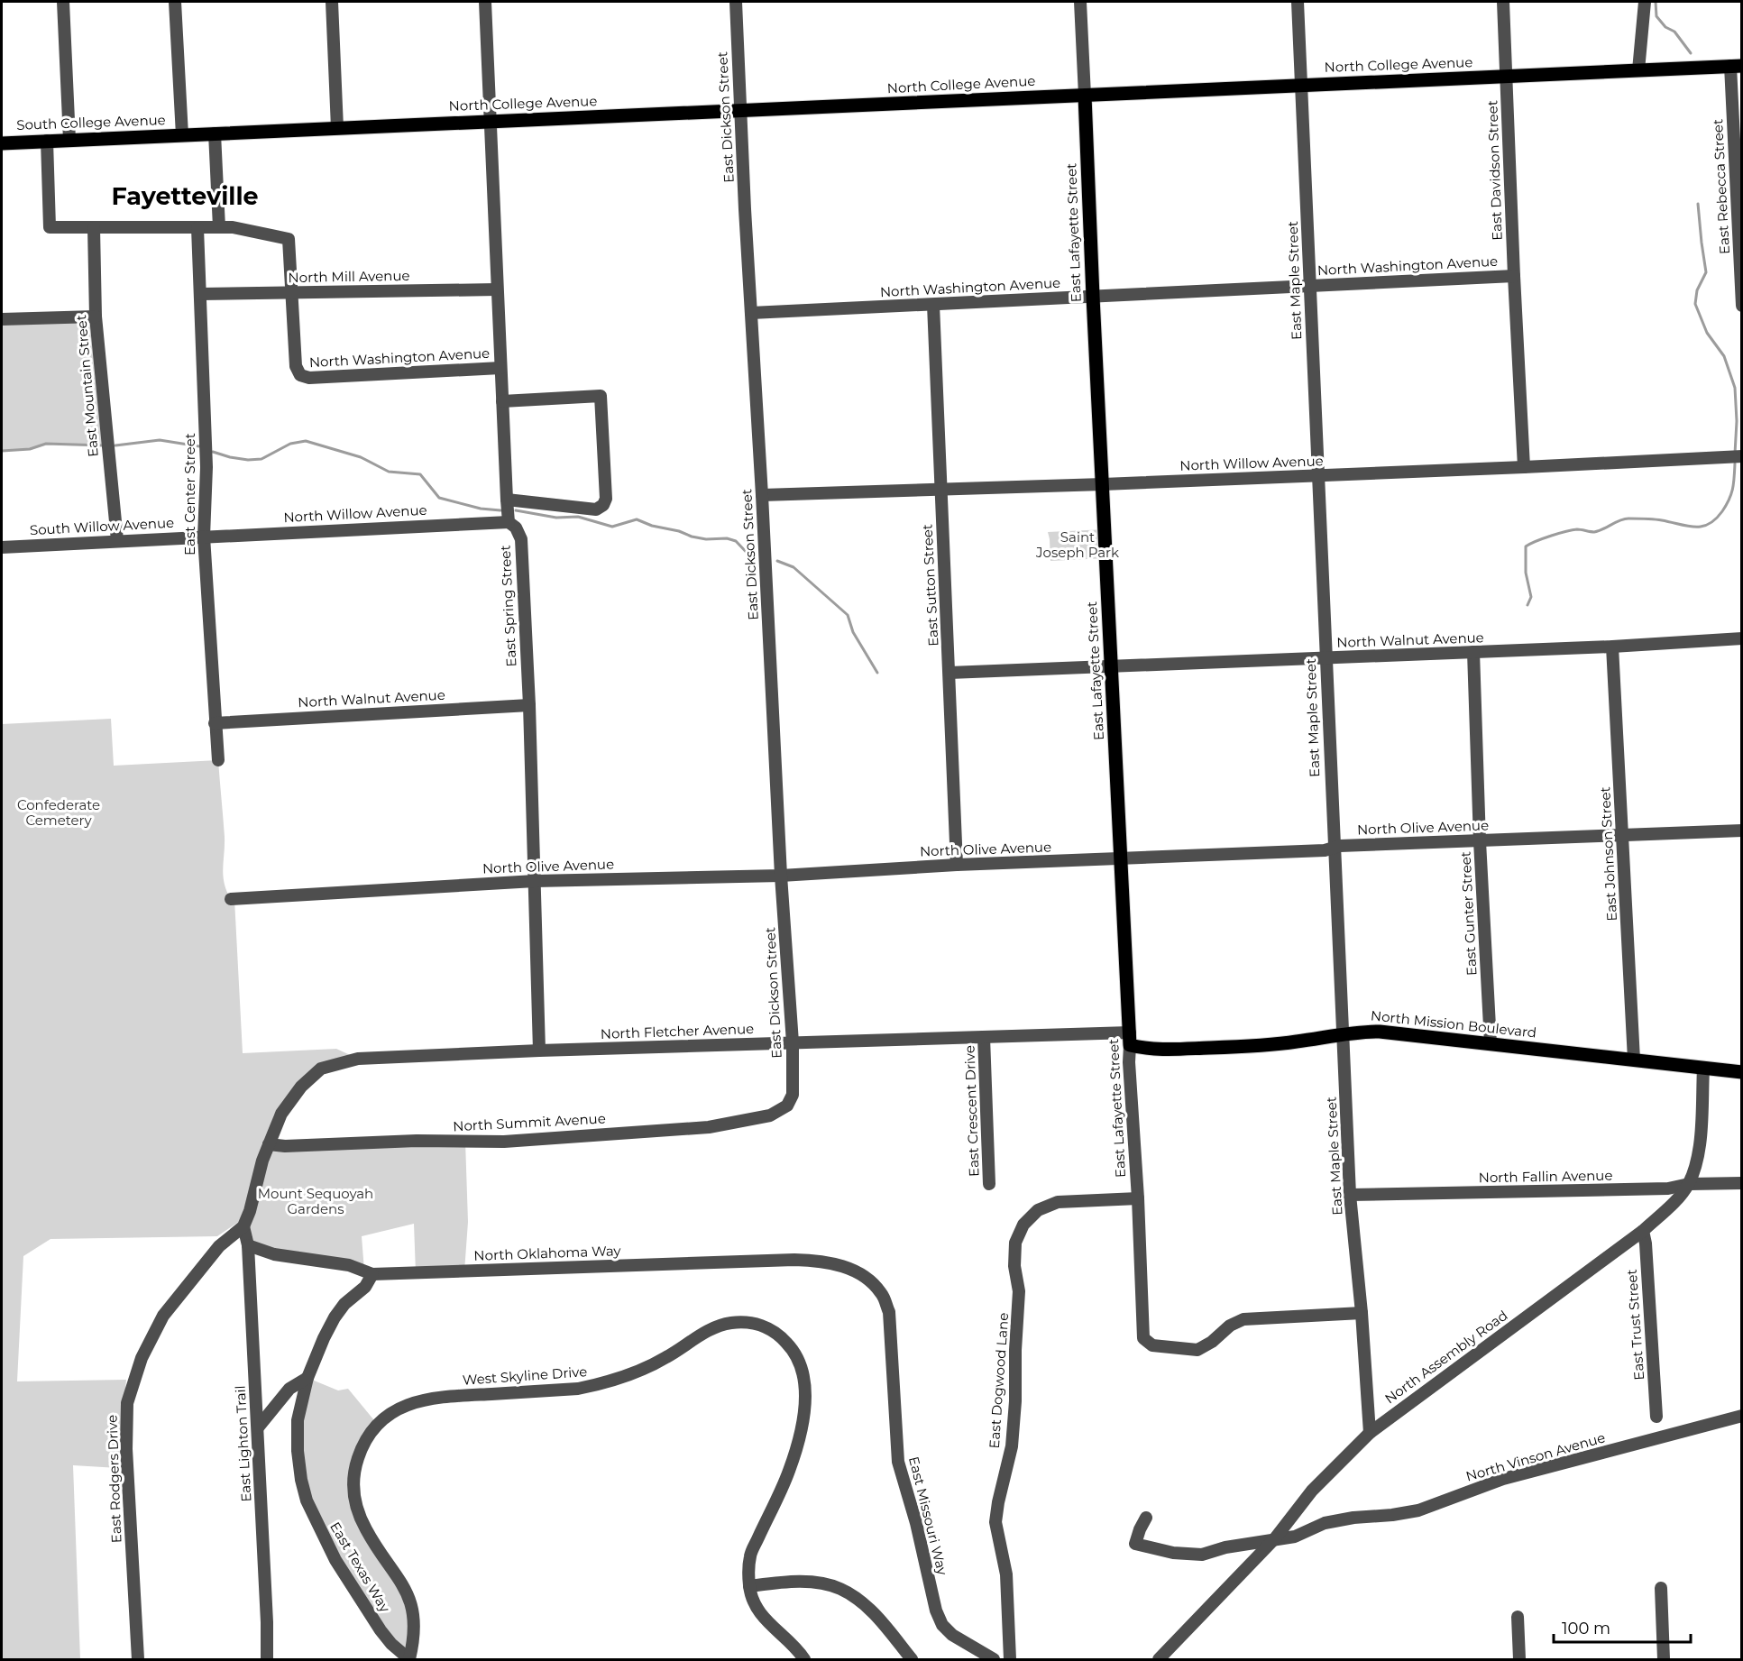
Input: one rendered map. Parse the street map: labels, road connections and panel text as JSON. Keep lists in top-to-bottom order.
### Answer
{
  "streets": {
    "main road": [
      "North College Avenue",
      "South College Avenue",
      "East Lafayette Street",
      "North Mission Boulevard"
    ],
    "street": [
      "East Dickson Street",
      "East Davidson Street",
      "East Rebecca Street",
      "North Washington Avenue",
      "North Mill Avenue",
      "East Maple Street",
      "East Mountain Street",
      "North Willow Avenue",
      "East Center Street",
      "South Willow Avenue",
      "East Sutton Street",
      "East Spring Street",
      "North Walnut Avenue",
      "North Olive Avenue",
      "East Johnson Street",
      "East Gunter Street",
      "North Fletcher Avenue",
      "East Crescent Drive",
      "North Summit Avenue",
      "North Fallin Avenue",
      "North Oklahoma Way",
      "East Trust Street",
      "North Assembly Road",
      "West Skyline Drive",
      "East Dogwood Lane",
      "East Lighton Trail",
      "North Vinson Avenue",
      "East Rodgers Drive",
      "East Missouri Way",
      "East Texas Way"
    ]
  },
  "crossings": [
    ["North College Avenue", "East Dickson Street"],
    ["North College Avenue", "South College Avenue"],
    ["North College Avenue", "East Davidson Street"],
    ["North College Avenue", "East Rebecca Street"],
    ["North College Avenue", "East Lafayette Street"],
    ["North College Avenue", "East Maple Street"],
    ["North College Avenue", "East Spring Street"],
    ["East Dickson Street", "North Washington Avenue"],
    ["East Dickson Street", "North Willow Avenue"],
    ["East Dickson Street", "North Olive Avenue"],
    ["East Dickson Street", "North Fletcher Avenue"],
    ["East Dickson Street", "North Summit Avenue"],
    ["East Davidson Street", "North Washington Avenue"],
    ["East Davidson Street", "North Willow Avenue"],
    ["East Lafayette Street", "North Washington Avenue"],
    ["East Lafayette Street", "East Maple Street"],
    ["East Lafayette Street", "North Willow Avenue"],
    ["East Lafayette Street", "North Walnut Avenue"],
    ["East Lafayette Street", "North Olive Avenue"],
    ["East Lafayette Street", "North Mission Boulevard"],
    ["East Lafayette Street", "North Fletcher Avenue"],
    ["East Lafayette Street", "East Dogwood Lane"],
    ["North Washington Avenue", "North Mill Avenue"],
    ["North Washington Avenue", "East Maple Street"],
    ["North Washington Avenue", "East Sutton Street"],
    ["North Washington Avenue", "East Spring Street"],
    ["North Mill Avenue", "East Center Street"],
    ["North Mill Avenue", "East Spring Street"],
    ["East Maple Street", "North Willow Avenue"],
    ["East Maple Street", "North Walnut Avenue"],
    ["East Maple Street", "North Olive Avenue"],
    ["East Maple Street", "North Mission Boulevard"],
    ["East Maple Street", "North Fallin Avenue"],
    ["East Maple Street", "North Assembly Road"],
    ["East Mountain Street", "South Willow Avenue"],
    ["North Willow Avenue", "East Center Street"],
    ["North Willow Avenue", "South Willow Avenue"],
    ["North Willow Avenue", "East Sutton Street"],
    ["North Willow Avenue", "East Spring Street"],
    ["East Center Street", "South Willow Avenue"],
    ["East Center Street", "North Walnut Avenue"],
    ["East Sutton Street", "North Walnut Avenue"],
    ["East Sutton Street", "North Olive Avenue"],
    ["East Spring Street", "North Walnut Avenue"],
    ["East Spring Street", "North Olive Avenue"],
    ["East Spring Street", "North Fletcher Avenue"],
    ["North Walnut Avenue", "East Johnson Street"],
    ["North Walnut Avenue", "East Gunter Street"],
    ["North Olive Avenue", "East Johnson Street"],
    ["North Olive Avenue", "East Gunter Street"],
    ["East Johnson Street", "North Mission Boulevard"],
    ["East Gunter Street", "North Mission Boulevard"],
    ["North Mission Boulevard", "North Fletcher Avenue"],
    ["North Mission Boulevard", "North Assembly Road"],
    ["North Fletcher Avenue", "East Crescent Drive"],
    ["North Fletcher Avenue", "North Summit Avenue"],
    ["North Fallin Avenue", "North Assembly Road"],
    ["North Oklahoma Way", "East Lighton Trail"],
    ["North Oklahoma Way", "East Missouri Way"],
    ["North Oklahoma Way", "East Texas Way"],
    ["East Trust Street", "North Assembly Road"],
    ["North Assembly Road", "North Vinson Avenue"],
    ["West Skyline Drive", "East Texas Way"],
    ["East Lighton Trail", "East Rodgers Drive"]
  ],
  "districts": ["Fayetteville"],
  "parks": ["Saint Joseph Park", "Confederate Cemetery", "Mount Sequoyah Gardens"],
  "scale_bar": "100 m"
}
